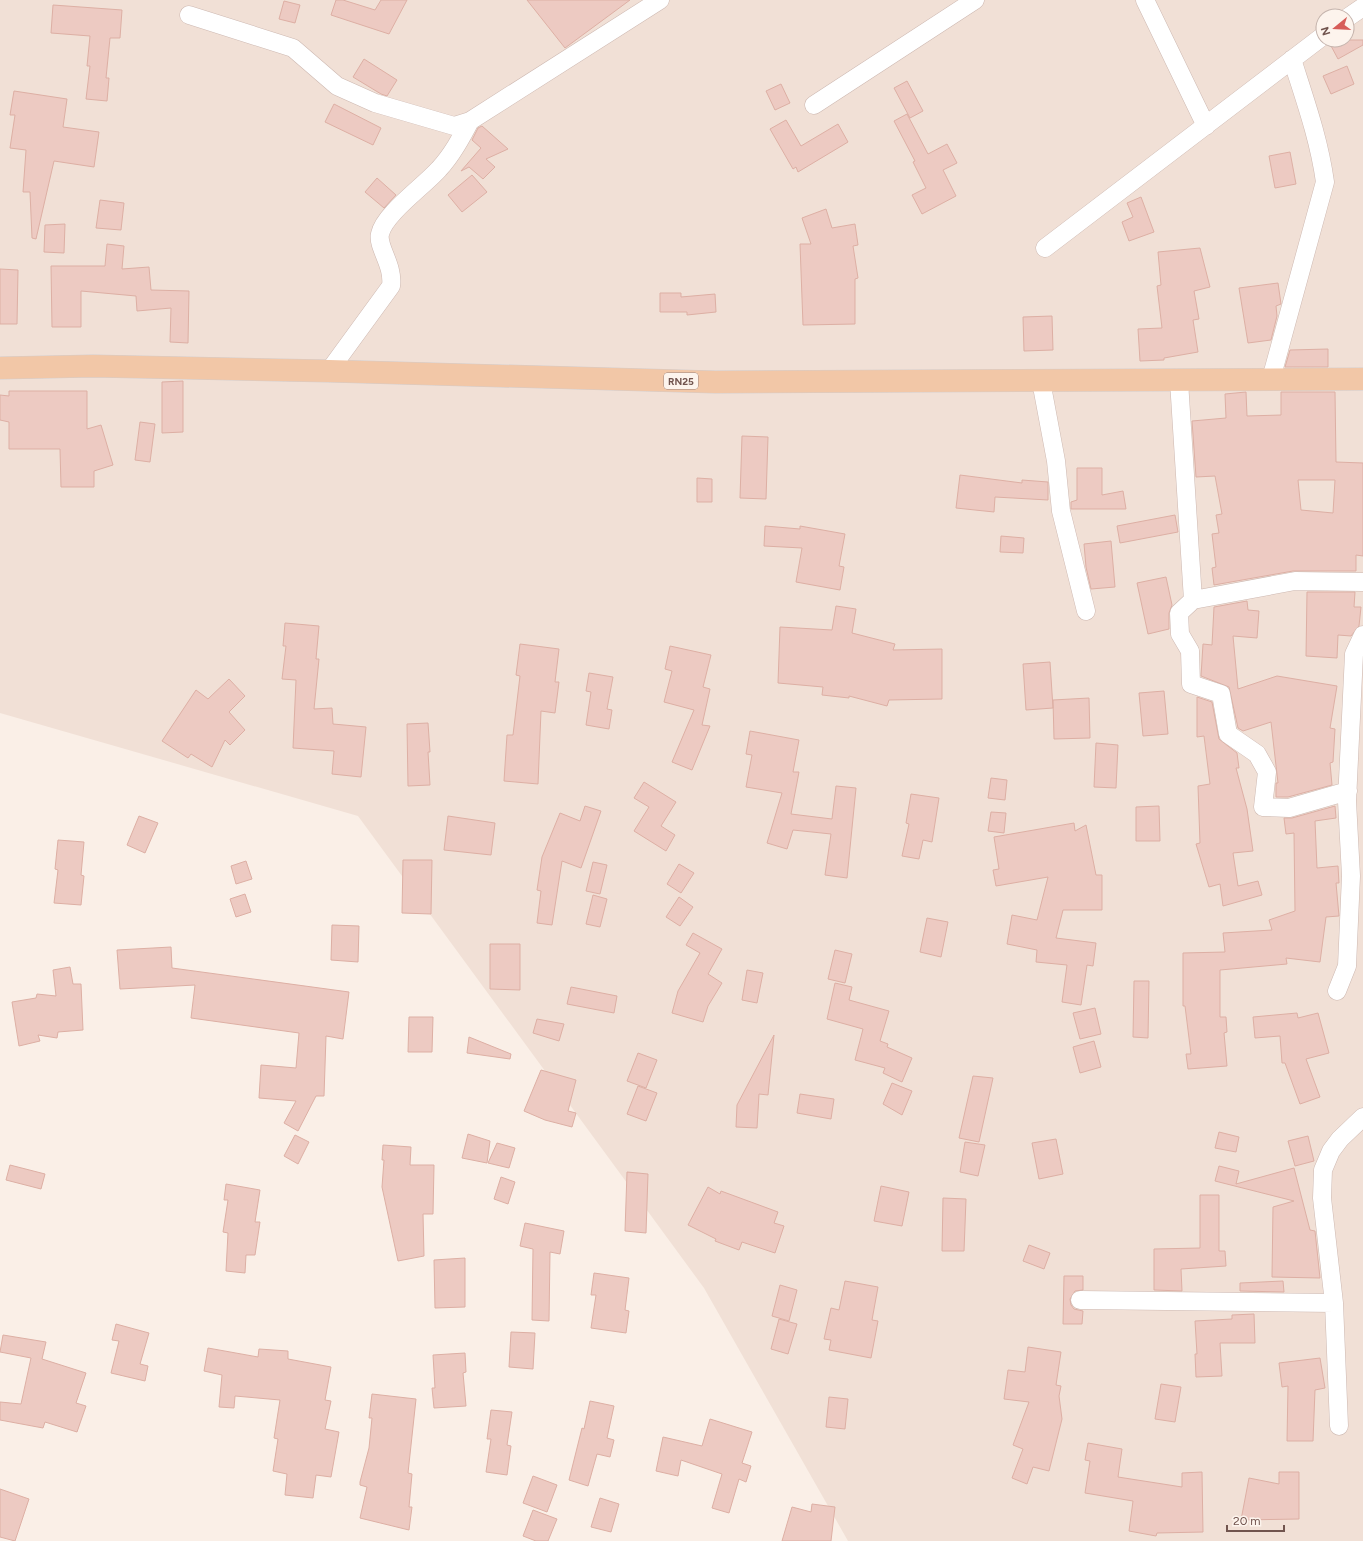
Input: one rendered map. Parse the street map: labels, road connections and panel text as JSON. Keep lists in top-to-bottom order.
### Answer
{
  "streets": {
    "main road": ["RN25"]
  },
  "scale_bar": "20 m",
  "north": "left"
}
